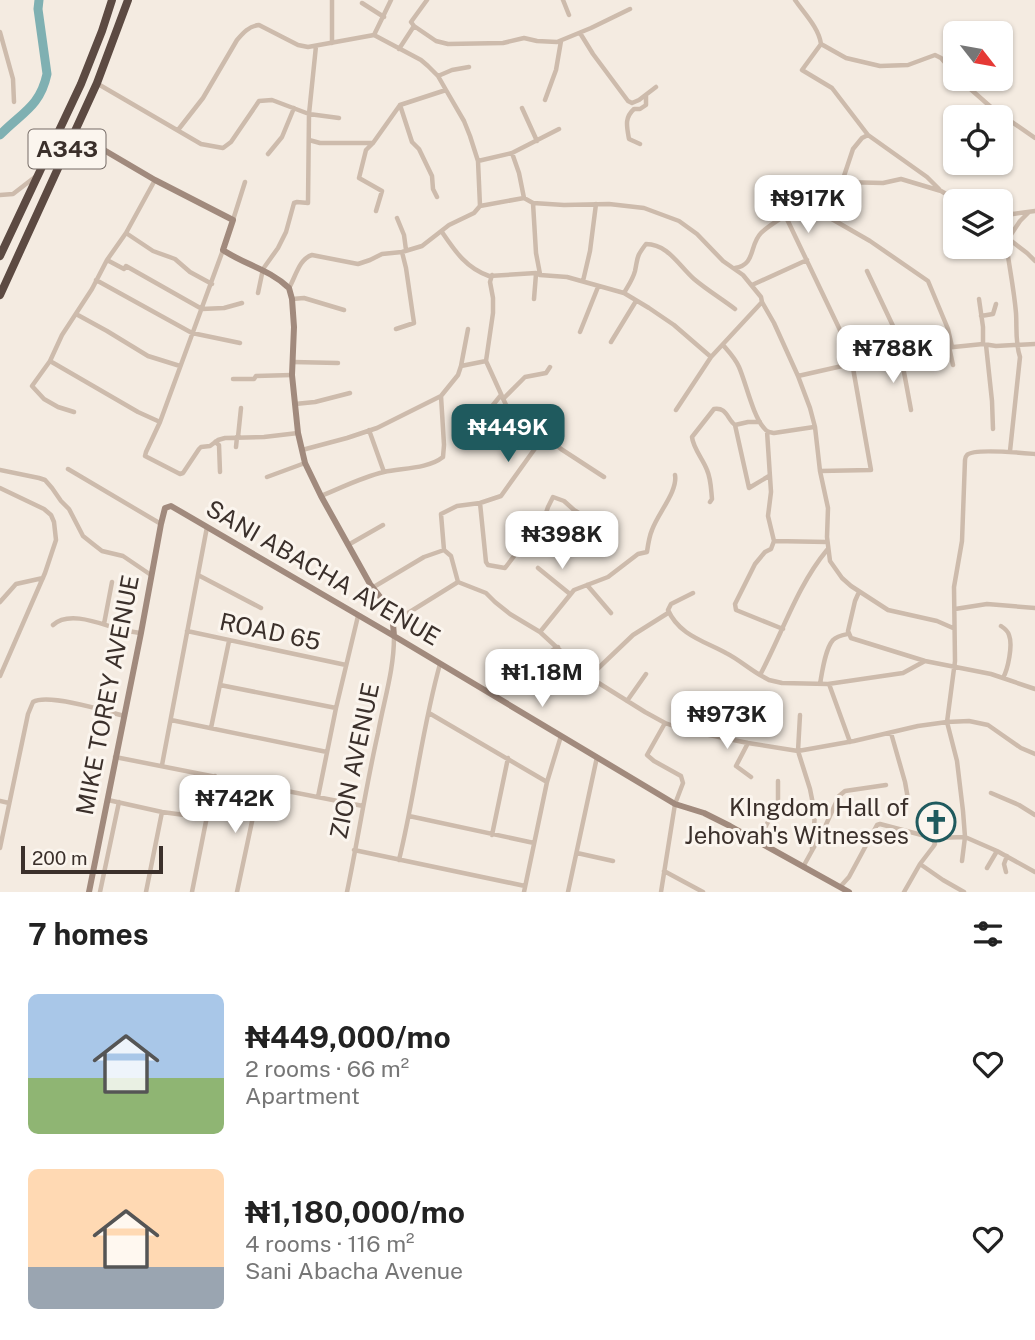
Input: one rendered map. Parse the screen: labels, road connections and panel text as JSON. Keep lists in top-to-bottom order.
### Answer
{
  "streets": {
    "highway": ["A343"],
    "street": [
      "SANI ABACHA AVENUE",
      "ROAD 65",
      "MIKE TOREY AVENUE",
      "ZION AVENUE"
    ]
  },
  "crossings": [
    ["SANI ABACHA AVENUE", "MIKE TOREY AVENUE"],
    ["SANI ABACHA AVENUE", "ZION AVENUE"]
  ],
  "places": {
    "church": ["KIngdom Hall of Jehovah's Witnesses"]
  },
  "scale_bar": "200 m",
  "north": "bottom right",
  "page": {
    "price": [
      "₦917K",
      "₦788K",
      "₦449K",
      "₦398K",
      "₦1.18M",
      "₦973K",
      "₦742K"
    ],
    "scale": "200 m",
    "heading": "7 homes",
    "list": [
      {
        "name": "₦449,000/mo",
        "note": "2 rooms · 66 m² · Apartment"
      },
      {
        "name": "₦1,180,000/mo",
        "note": "4 rooms · 116 m² · Sani Abacha Avenue"
      }
    ]
  }
}
